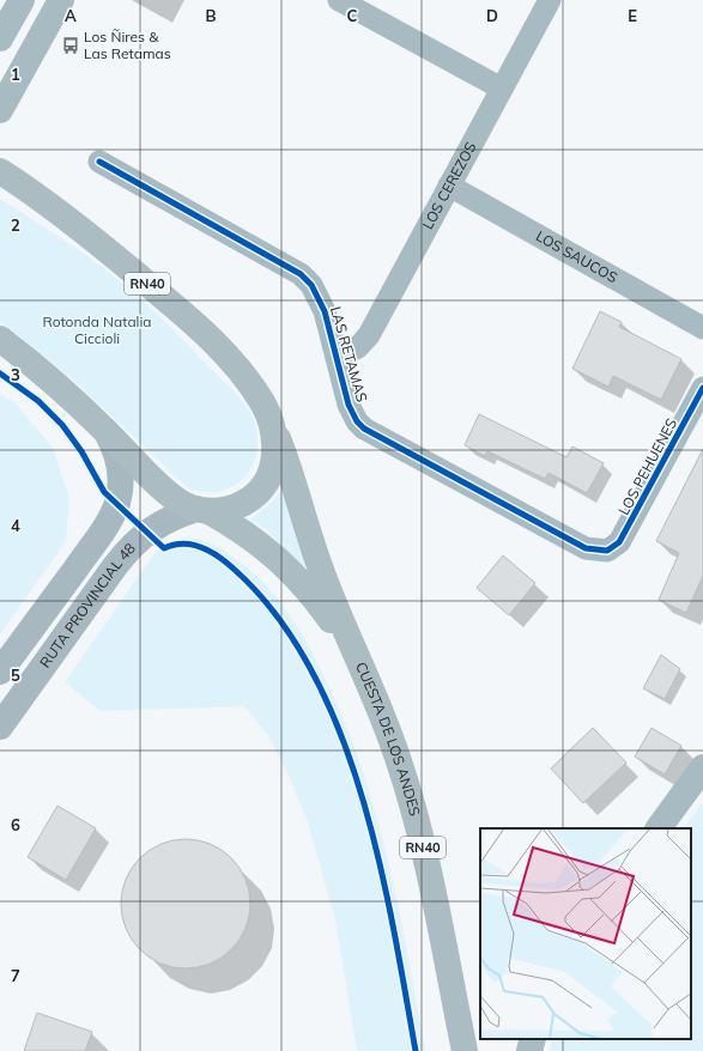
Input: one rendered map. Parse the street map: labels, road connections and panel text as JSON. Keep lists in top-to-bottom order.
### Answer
{
  "streets": {
    "main road": ["RN40", "RUTA PROVINCIAL 48", "CUESTA DE LOS ANDES"],
    "street": [
      "LOS CEREZOS",
      "LOS SAUCOS",
      "LAS RETAMAS",
      "LOS PEHUENES"
    ]
  },
  "crossings": [
    ["LOS CEREZOS", "LOS SAUCOS"],
    ["LOS CEREZOS", "LAS RETAMAS"],
    ["RN40", "RUTA PROVINCIAL 48"],
    ["RN40", "CUESTA DE LOS ANDES"],
    ["LAS RETAMAS", "LOS PEHUENES"],
    ["RUTA PROVINCIAL 48", "CUESTA DE LOS ANDES"]
  ],
  "parks": ["Rotonda Natalia Ciccioli"],
  "places": {
    "bus stop": ["Los Ñires & Las Retamas"]
  },
  "grid": {
    "columns": [
      "A",
      "B",
      "C",
      "D",
      "E"
    ],
    "rows": [
      "1",
      "2",
      "3",
      "4",
      "5",
      "6",
      "7"
    ]
  }
}
